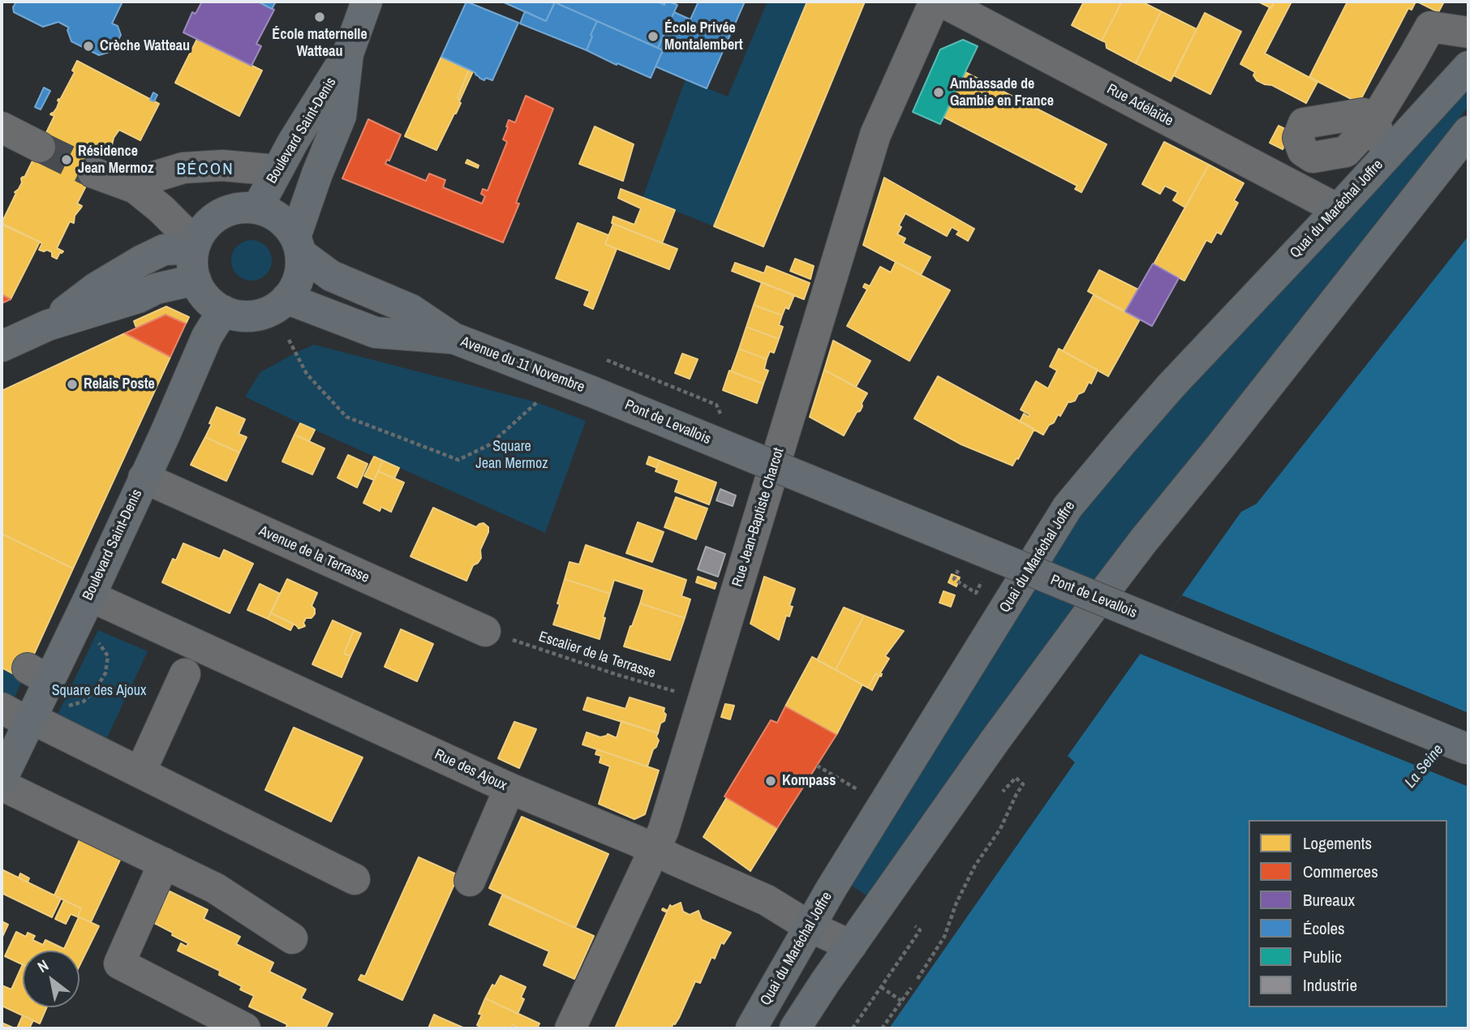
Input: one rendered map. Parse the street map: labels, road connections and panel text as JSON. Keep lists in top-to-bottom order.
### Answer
{
  "streets": {
    "main road": [
      "Boulevard Saint-Denis",
      "Quai du Maréchal Joffre",
      "Avenue du 11 Novembre",
      "Pont de Levallois"
    ],
    "street": [
      "Rue Adélaïde",
      "Rue Jean-Baptiste Charcot",
      "Avenue de la Terrasse",
      "Rue des Ajoux"
    ],
    "path": ["Escalier de la Terrasse"]
  },
  "crossings": [
    ["Rue Adélaïde", "Quai du Maréchal Joffre"],
    ["Boulevard Saint-Denis", "Avenue du 11 Novembre"],
    ["Boulevard Saint-Denis", "Avenue de la Terrasse"],
    ["Boulevard Saint-Denis", "Rue des Ajoux"],
    ["Quai du Maréchal Joffre", "Rue des Ajoux"],
    ["Avenue du 11 Novembre", "Pont de Levallois"],
    ["Rue Jean-Baptiste Charcot", "Escalier de la Terrasse"],
    ["Rue Jean-Baptiste Charcot", "Rue des Ajoux"],
    ["Avenue de la Terrasse", "Escalier de la Terrasse"]
  ],
  "districts": ["BÉCON"],
  "water": ["La Seine"],
  "parks": ["Square Jean Mermoz", "Square des Ajoux"],
  "places": [
    "École maternelle Watteau",
    "École Privée Montalembert",
    "Crèche Watteau",
    "Ambassade de Gambie en France",
    "Résidence Jean Mermoz",
    "Relais Poste",
    "Kompass"
  ],
  "legend": [
    "Logements",
    "Commerces",
    "Bureaux",
    "Écoles",
    "Public",
    "Industrie"
  ],
  "north": "top left"
}
